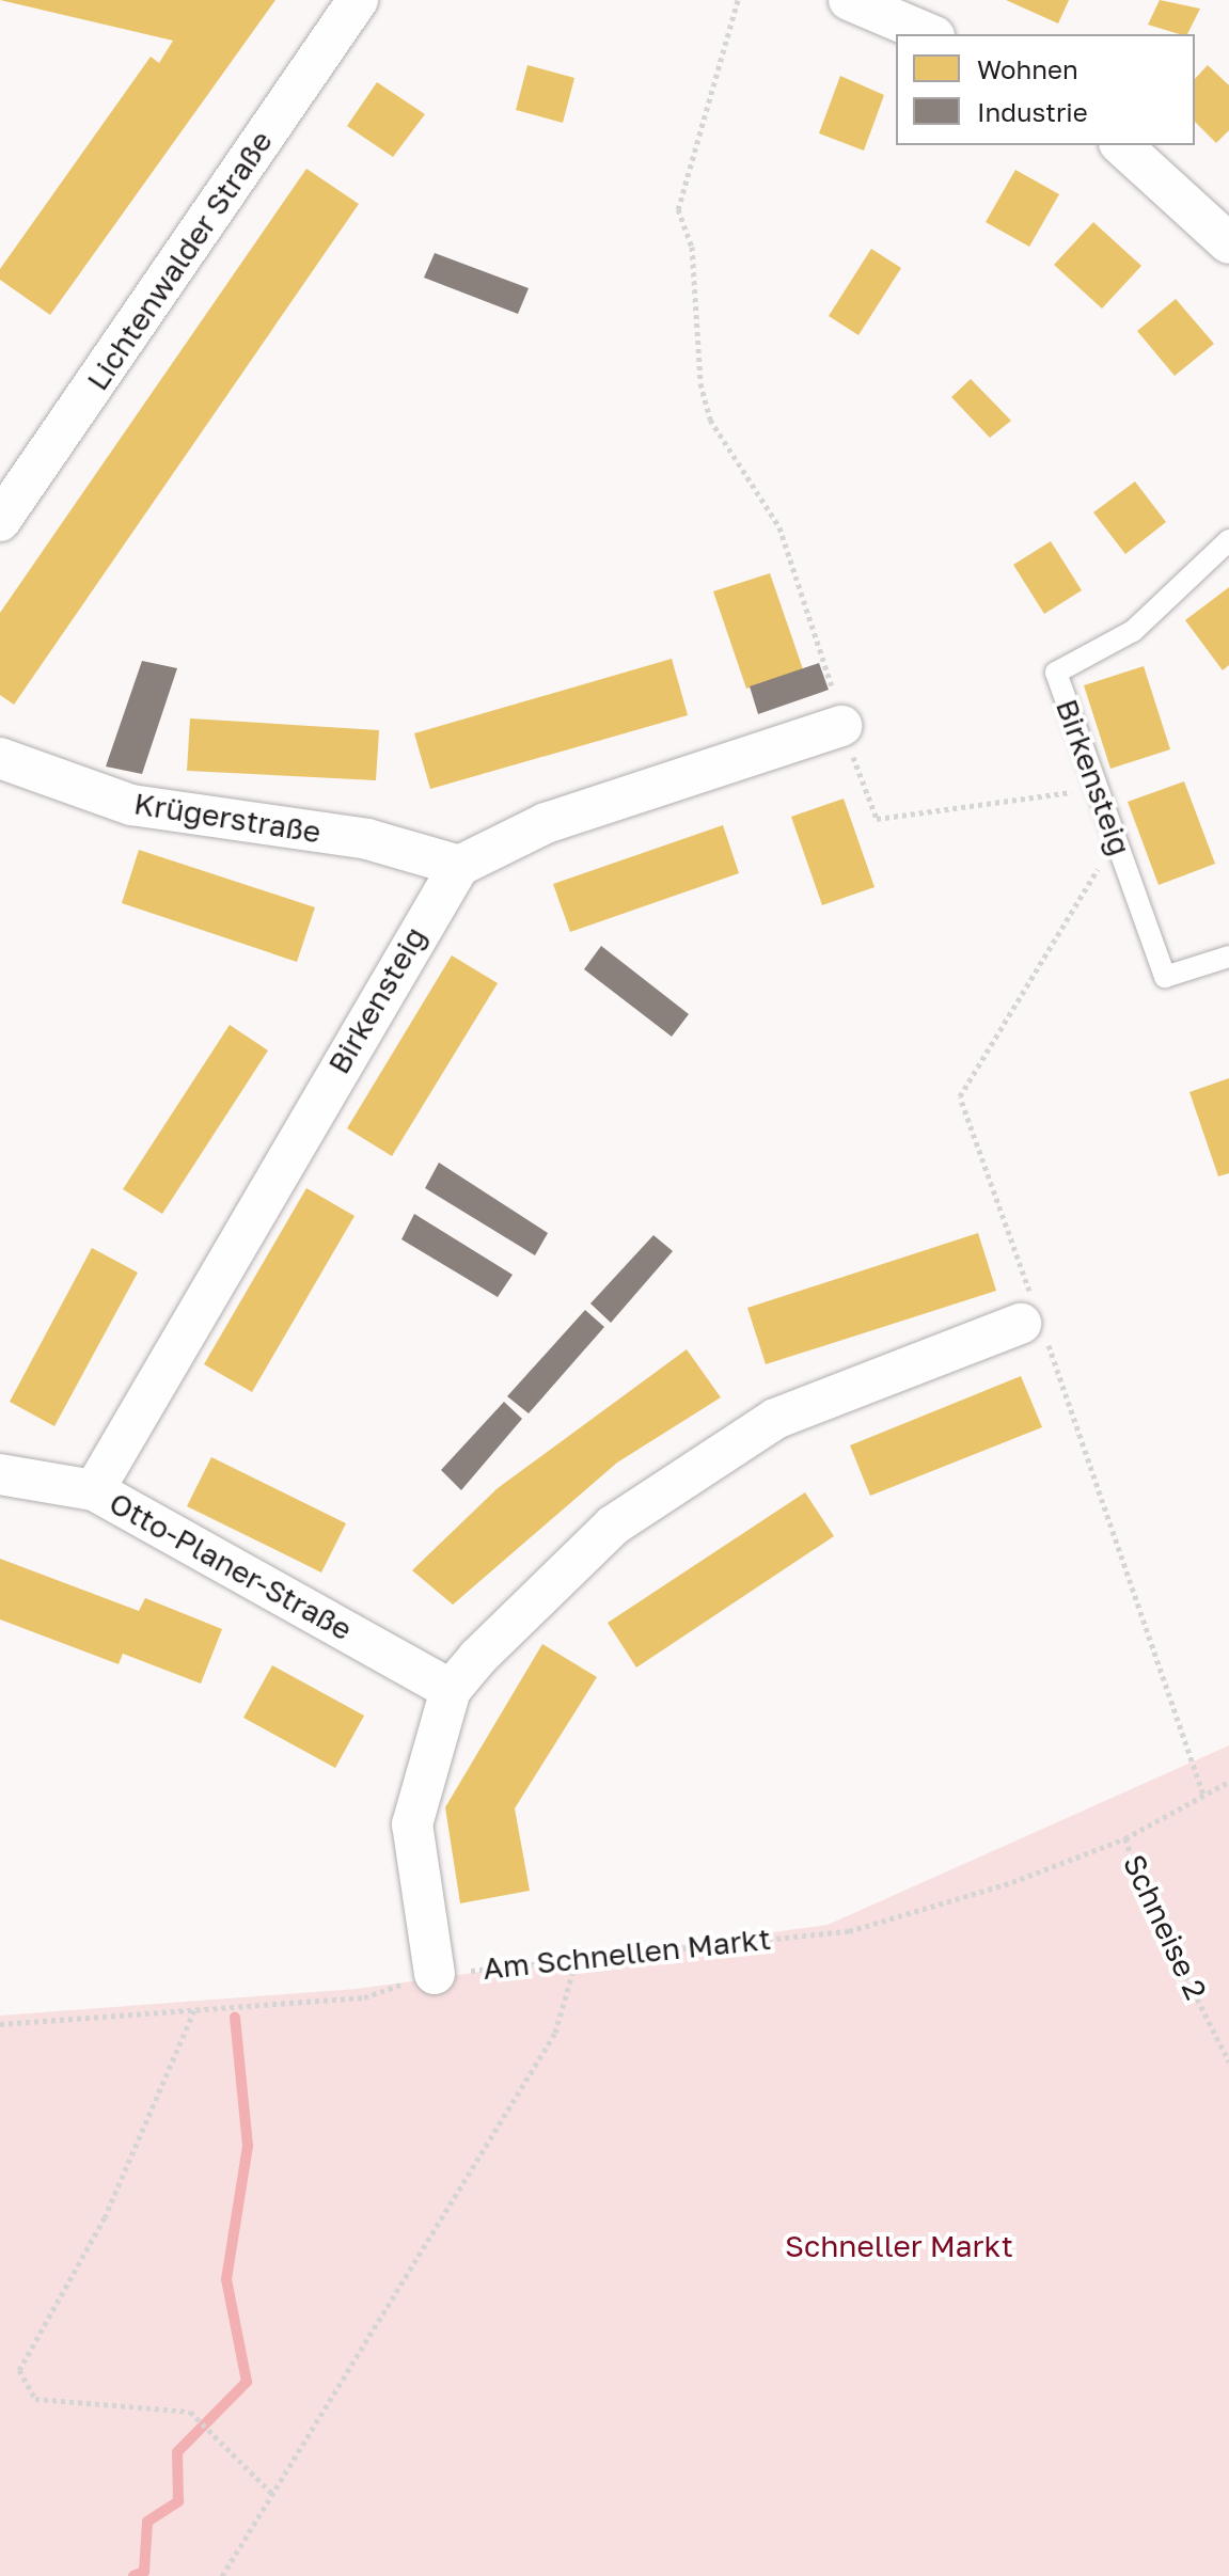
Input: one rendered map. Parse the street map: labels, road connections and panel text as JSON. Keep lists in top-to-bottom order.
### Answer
{
  "streets": {
    "street": [
      "Lichtenwalder Straße",
      "Birkensteig",
      "Krügerstraße",
      "Otto-Planer-Straße"
    ],
    "path": ["Schneise 2", "Am Schnellen Markt"]
  },
  "crossings": [
    ["Birkensteig", "Krügerstraße"],
    ["Birkensteig", "Otto-Planer-Straße"],
    ["Schneise 2", "Am Schnellen Markt"]
  ],
  "parks": ["Schneller Markt"],
  "legend": ["Wohnen", "Industrie"]
}
